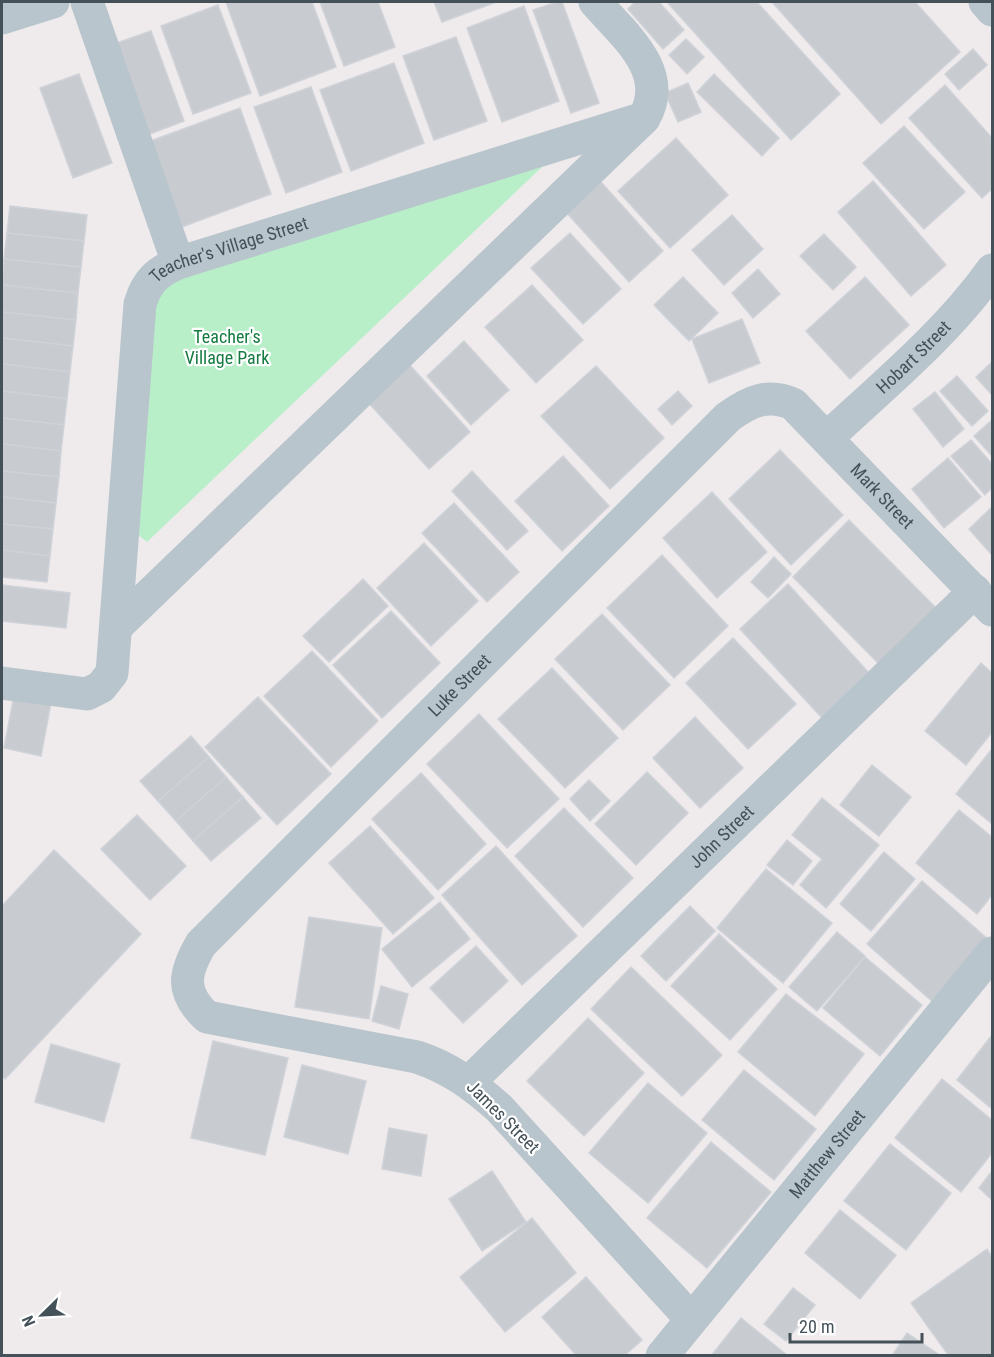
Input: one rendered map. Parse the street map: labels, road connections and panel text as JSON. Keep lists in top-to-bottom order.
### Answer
{
  "streets": {
    "street": [
      "Teacher's Village Street",
      "Hobart Street",
      "Mark Street",
      "Luke Street",
      "John Street",
      "James Street",
      "Matthew Street"
    ]
  },
  "crossings": [
    ["Hobart Street", "Mark Street"],
    ["Mark Street", "Luke Street"],
    ["Mark Street", "John Street"],
    ["Luke Street", "James Street"],
    ["John Street", "James Street"],
    ["James Street", "Matthew Street"]
  ],
  "parks": ["Teacher's Village Park"],
  "scale_bar": "20 m",
  "north": "bottom left"
}
